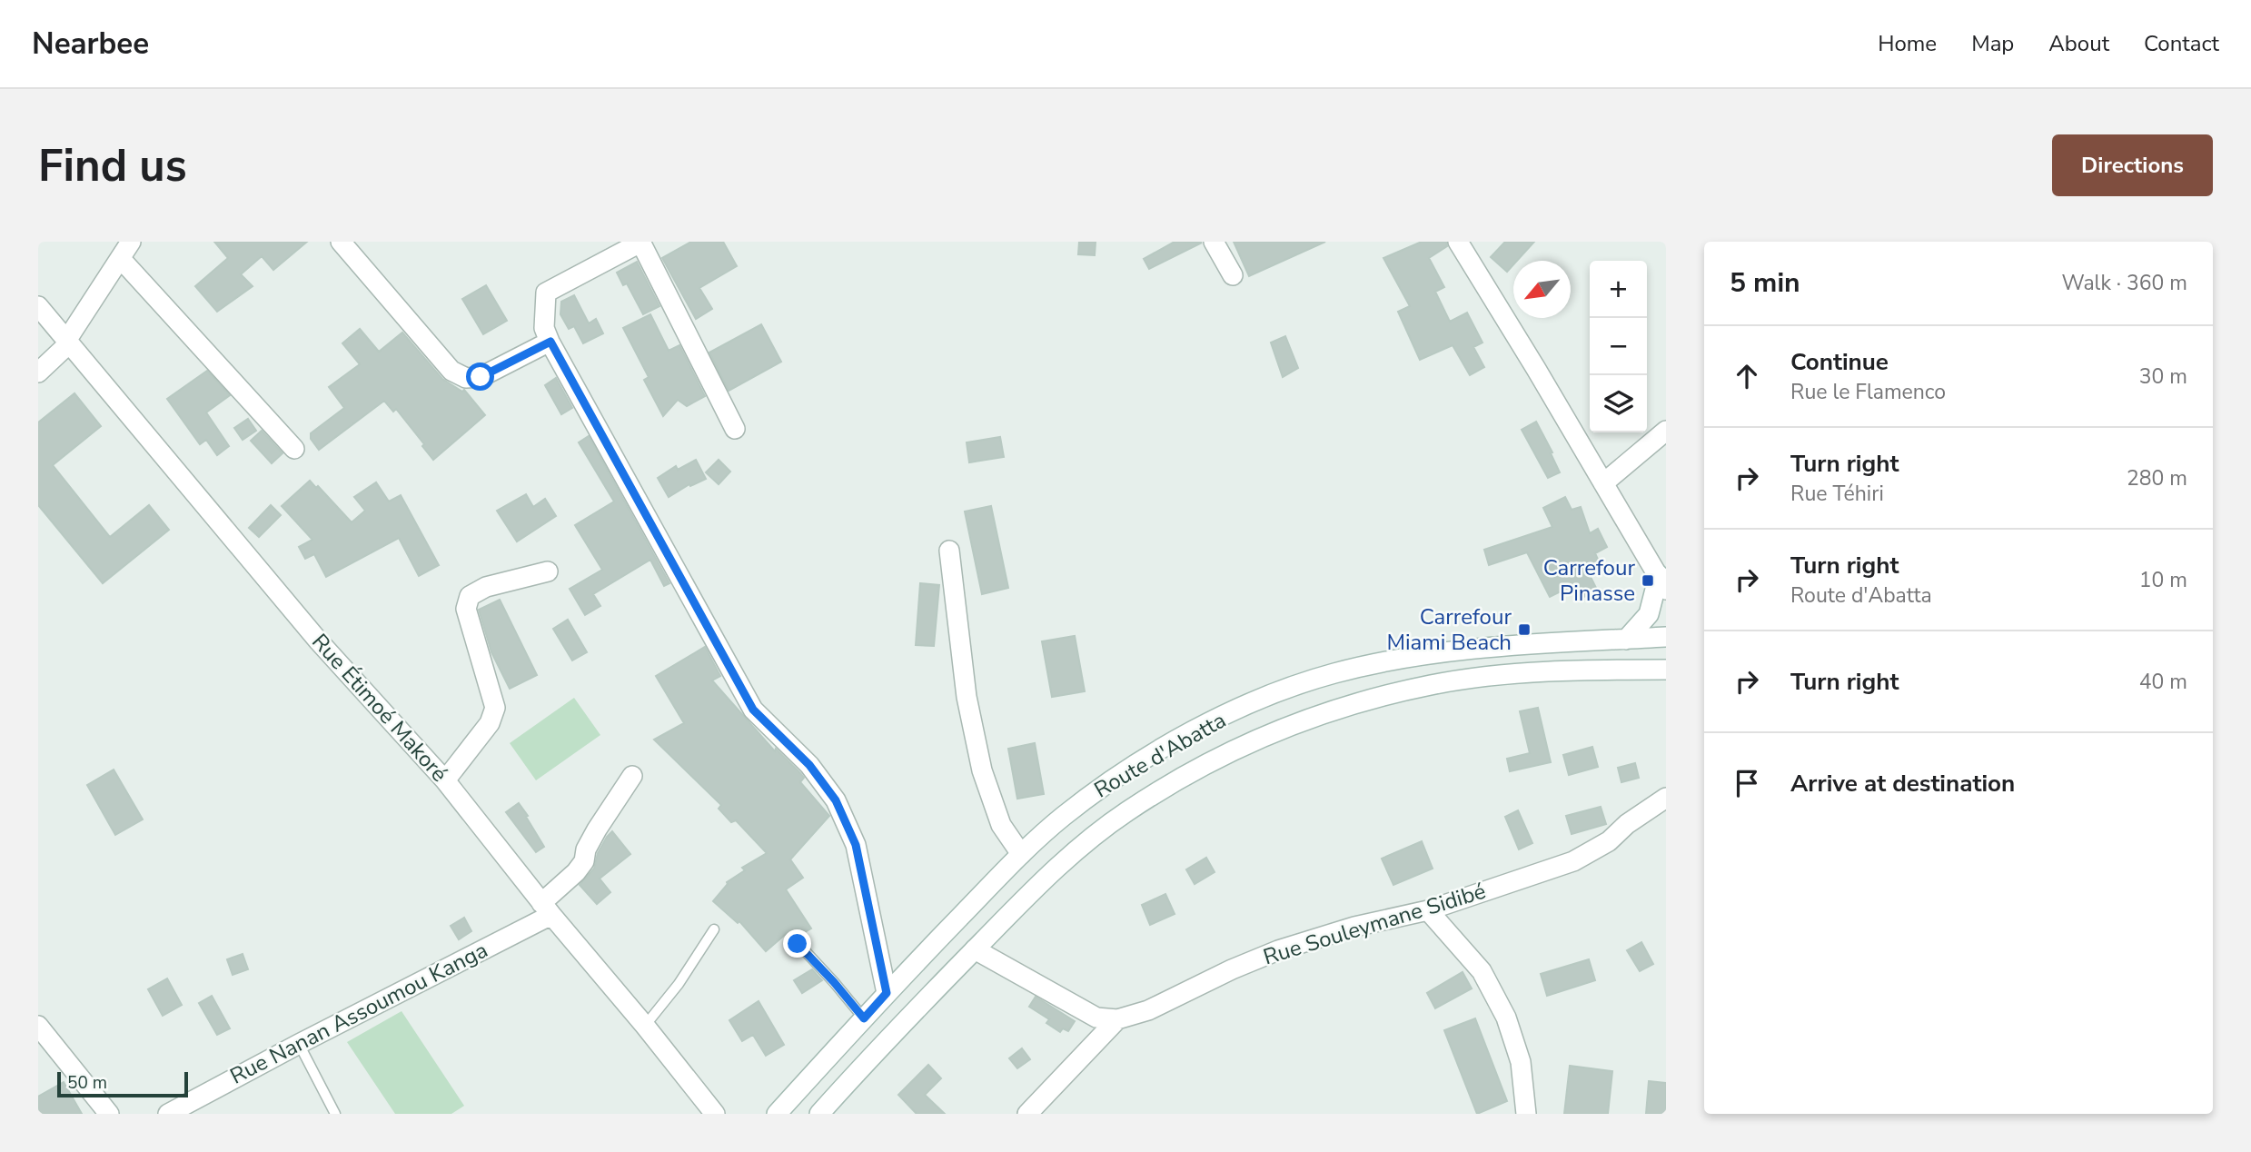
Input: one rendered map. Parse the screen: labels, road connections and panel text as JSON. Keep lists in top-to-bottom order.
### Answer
{
  "streets": {
    "street": [
      "Rue Étimoé Makoré",
      "Route d'Abatta",
      "Rue Souleymane Sidibé",
      "Rue Nanan Assoumou Kanga"
    ]
  },
  "crossings": [
    ["Rue Étimoé Makoré", "Rue Nanan Assoumou Kanga"],
    ["Route d'Abatta", "Rue Souleymane Sidibé"]
  ],
  "places": {
    "transit": ["Carrefour Pinasse", "Carrefour Miami Beach"]
  },
  "scale_bar": "50 m",
  "north": "bottom left",
  "page": {
    "header": "Nearbee",
    "nav": [
      "Home",
      "Map",
      "About",
      "Contact"
    ],
    "buttons": "Directions",
    "title": "Find us",
    "heading": ["5 min", "Walk · 360 m"],
    "map_buttons": ["+", "−"],
    "list": [
      ["Continue", "Rue le Flamenco", "30 m"],
      ["Turn right", "Rue Téhiri", "280 m"],
      ["Turn right", "Route d'Abatta", "10 m"],
      ["Turn right", "40 m"],
      "Arrive at destination"
    ],
    "scale": "50 m"
  }
}
